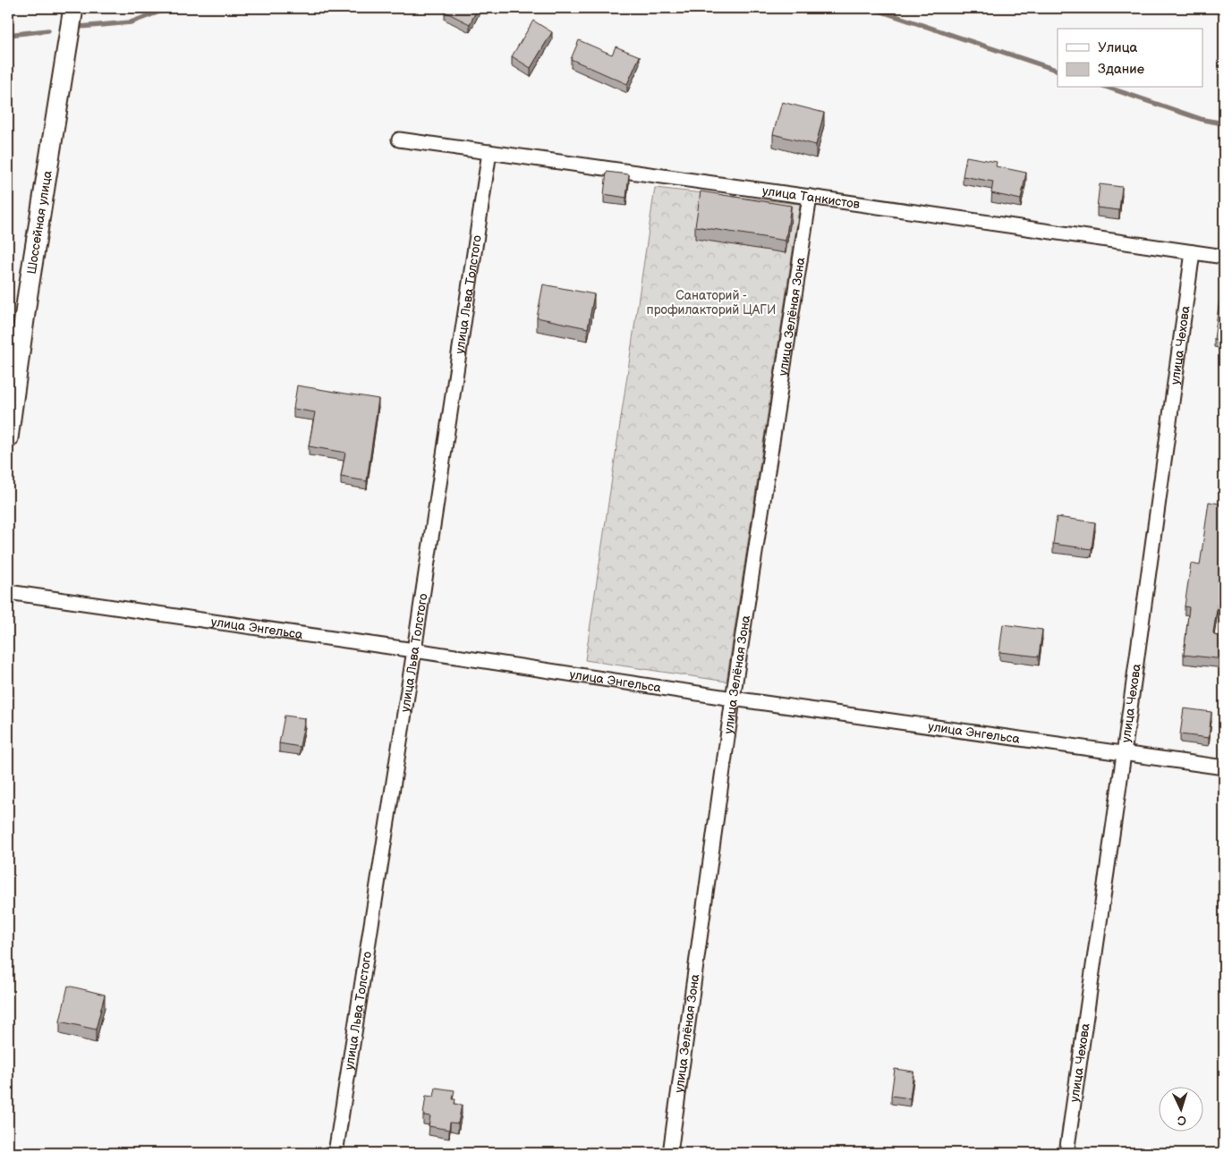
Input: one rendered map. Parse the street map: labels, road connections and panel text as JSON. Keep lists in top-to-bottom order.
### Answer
{
  "streets": {
    "main road": ["Шоссейная улица"],
    "street": [
      "улица Танкистов",
      "улица Льва Толстого",
      "улица Зелёная Зона",
      "улица Чехова",
      "улица Энгельса"
    ]
  },
  "crossings": [
    ["улица Танкистов", "улица Льва Толстого"],
    ["улица Танкистов", "улица Зелёная Зона"],
    ["улица Танкистов", "улица Чехова"],
    ["улица Льва Толстого", "улица Энгельса"],
    ["улица Зелёная Зона", "улица Энгельса"],
    ["улица Чехова", "улица Энгельса"]
  ],
  "parks": ["Санаторий - профилакторий ЦАГИ"],
  "legend": ["Улица", "Здание"],
  "north": "bottom"
}
